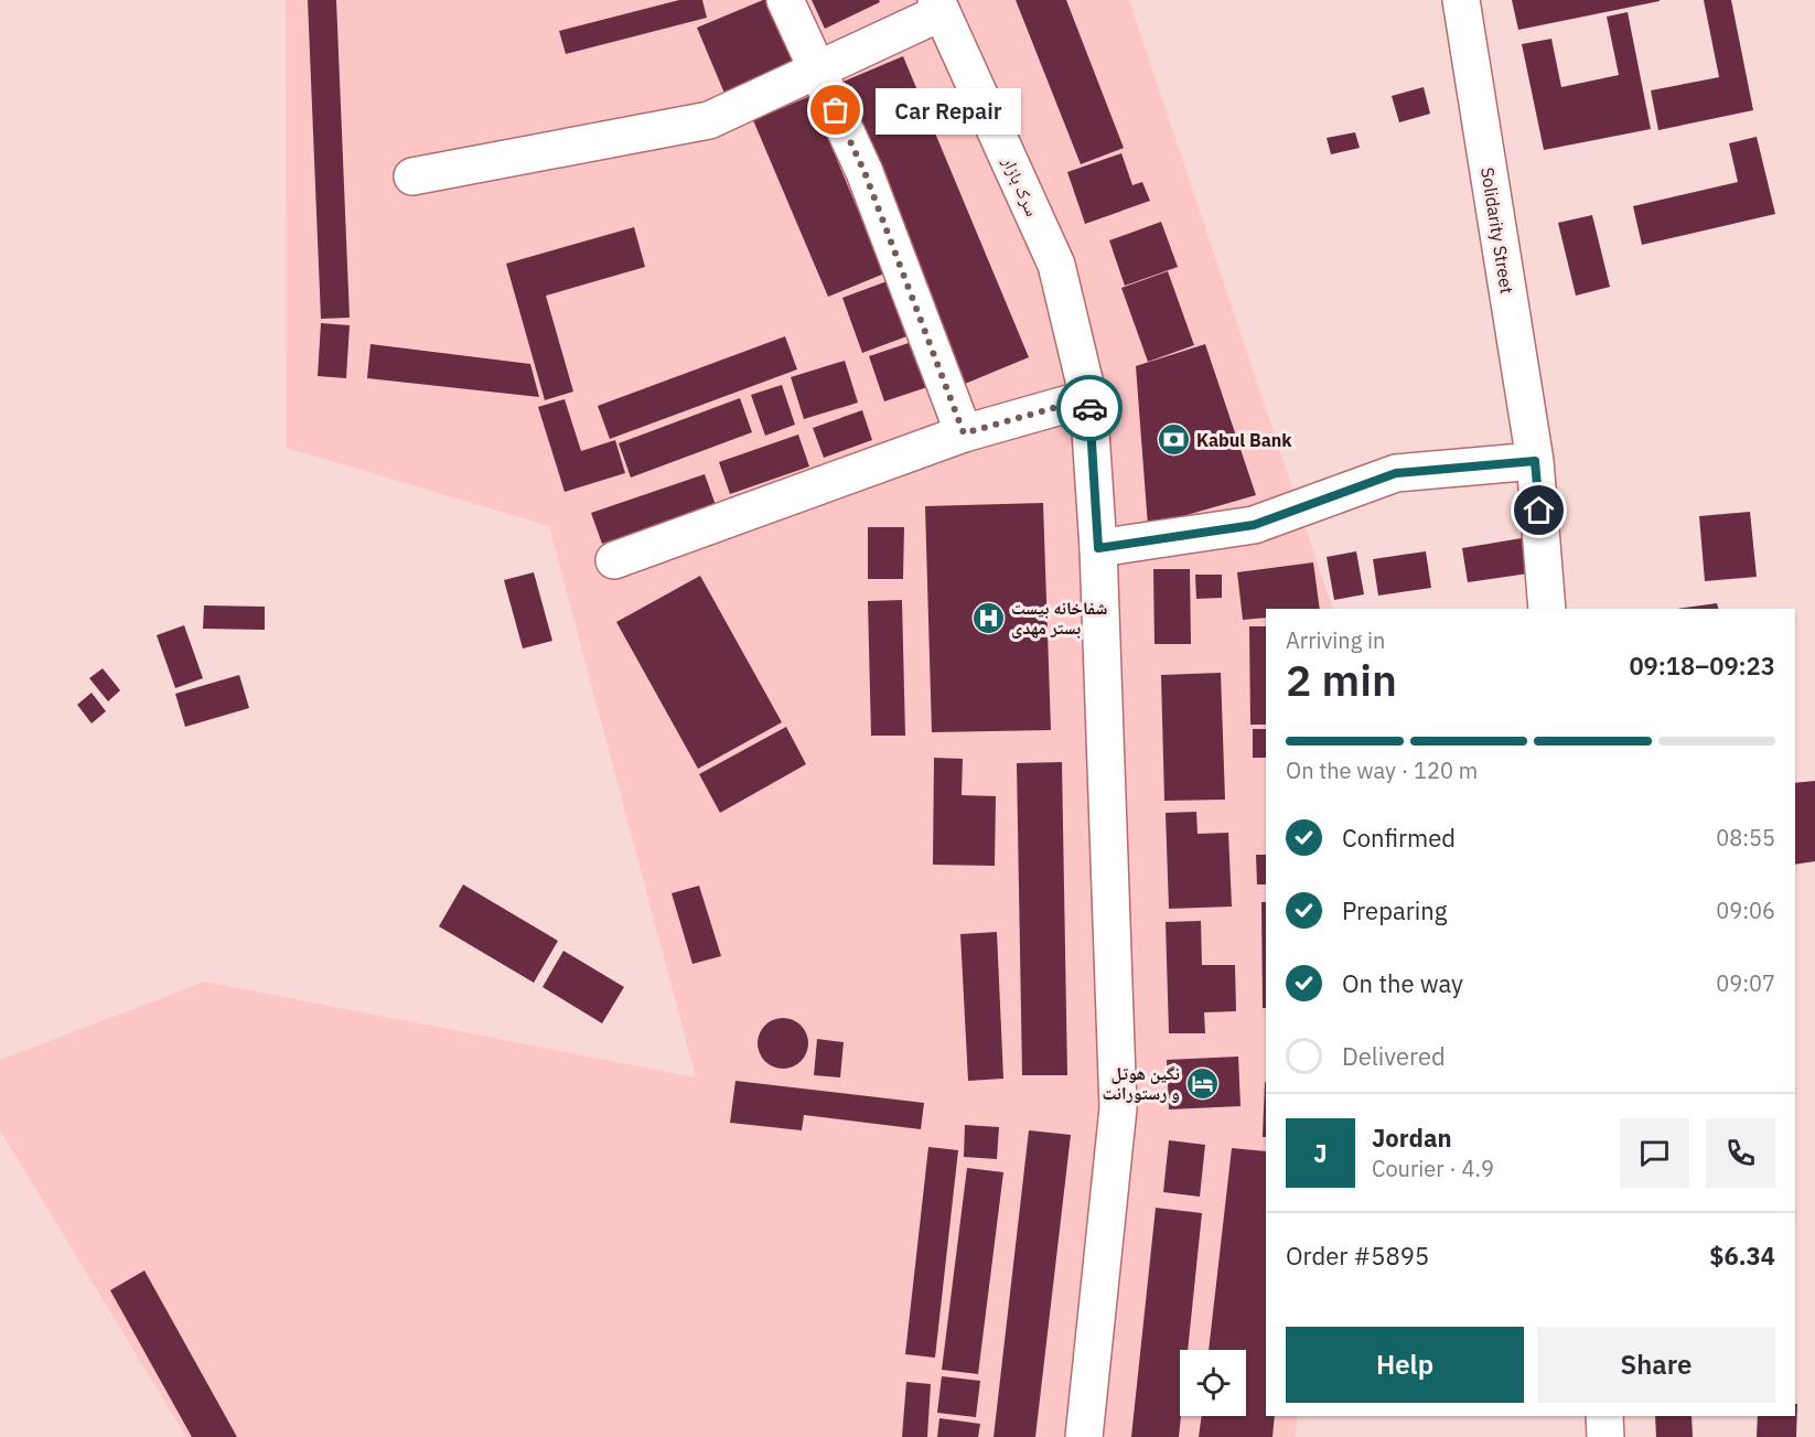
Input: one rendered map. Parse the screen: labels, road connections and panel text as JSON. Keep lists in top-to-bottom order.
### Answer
{
  "streets": {
    "street": ["سرک بازار", "Solidarity Street"]
  },
  "places": {
    "other": ["Car Repair"],
    "bank": ["Kabul Bank"],
    "hospital": ["شفاخانه بیست بستر مهدی"],
    "hotel": ["نگین هوتل و رستورانت"]
  },
  "page": {
    "bubble": "Car Repair",
    "heading": ["2 min", "Arriving in", "09:18–09:23"],
    "panel": [
      "Jordan",
      "Courier · 4.9",
      "Order #5895",
      "$6.34"
    ],
    "bar": "On the way · 120 m",
    "list": [
      ["Confirmed", "08:55"],
      ["Preparing", "09:06"],
      ["On the way", "09:07"],
      "Delivered"
    ],
    "round": "J",
    "buttons": ["Help", "Share"]
  }
}
